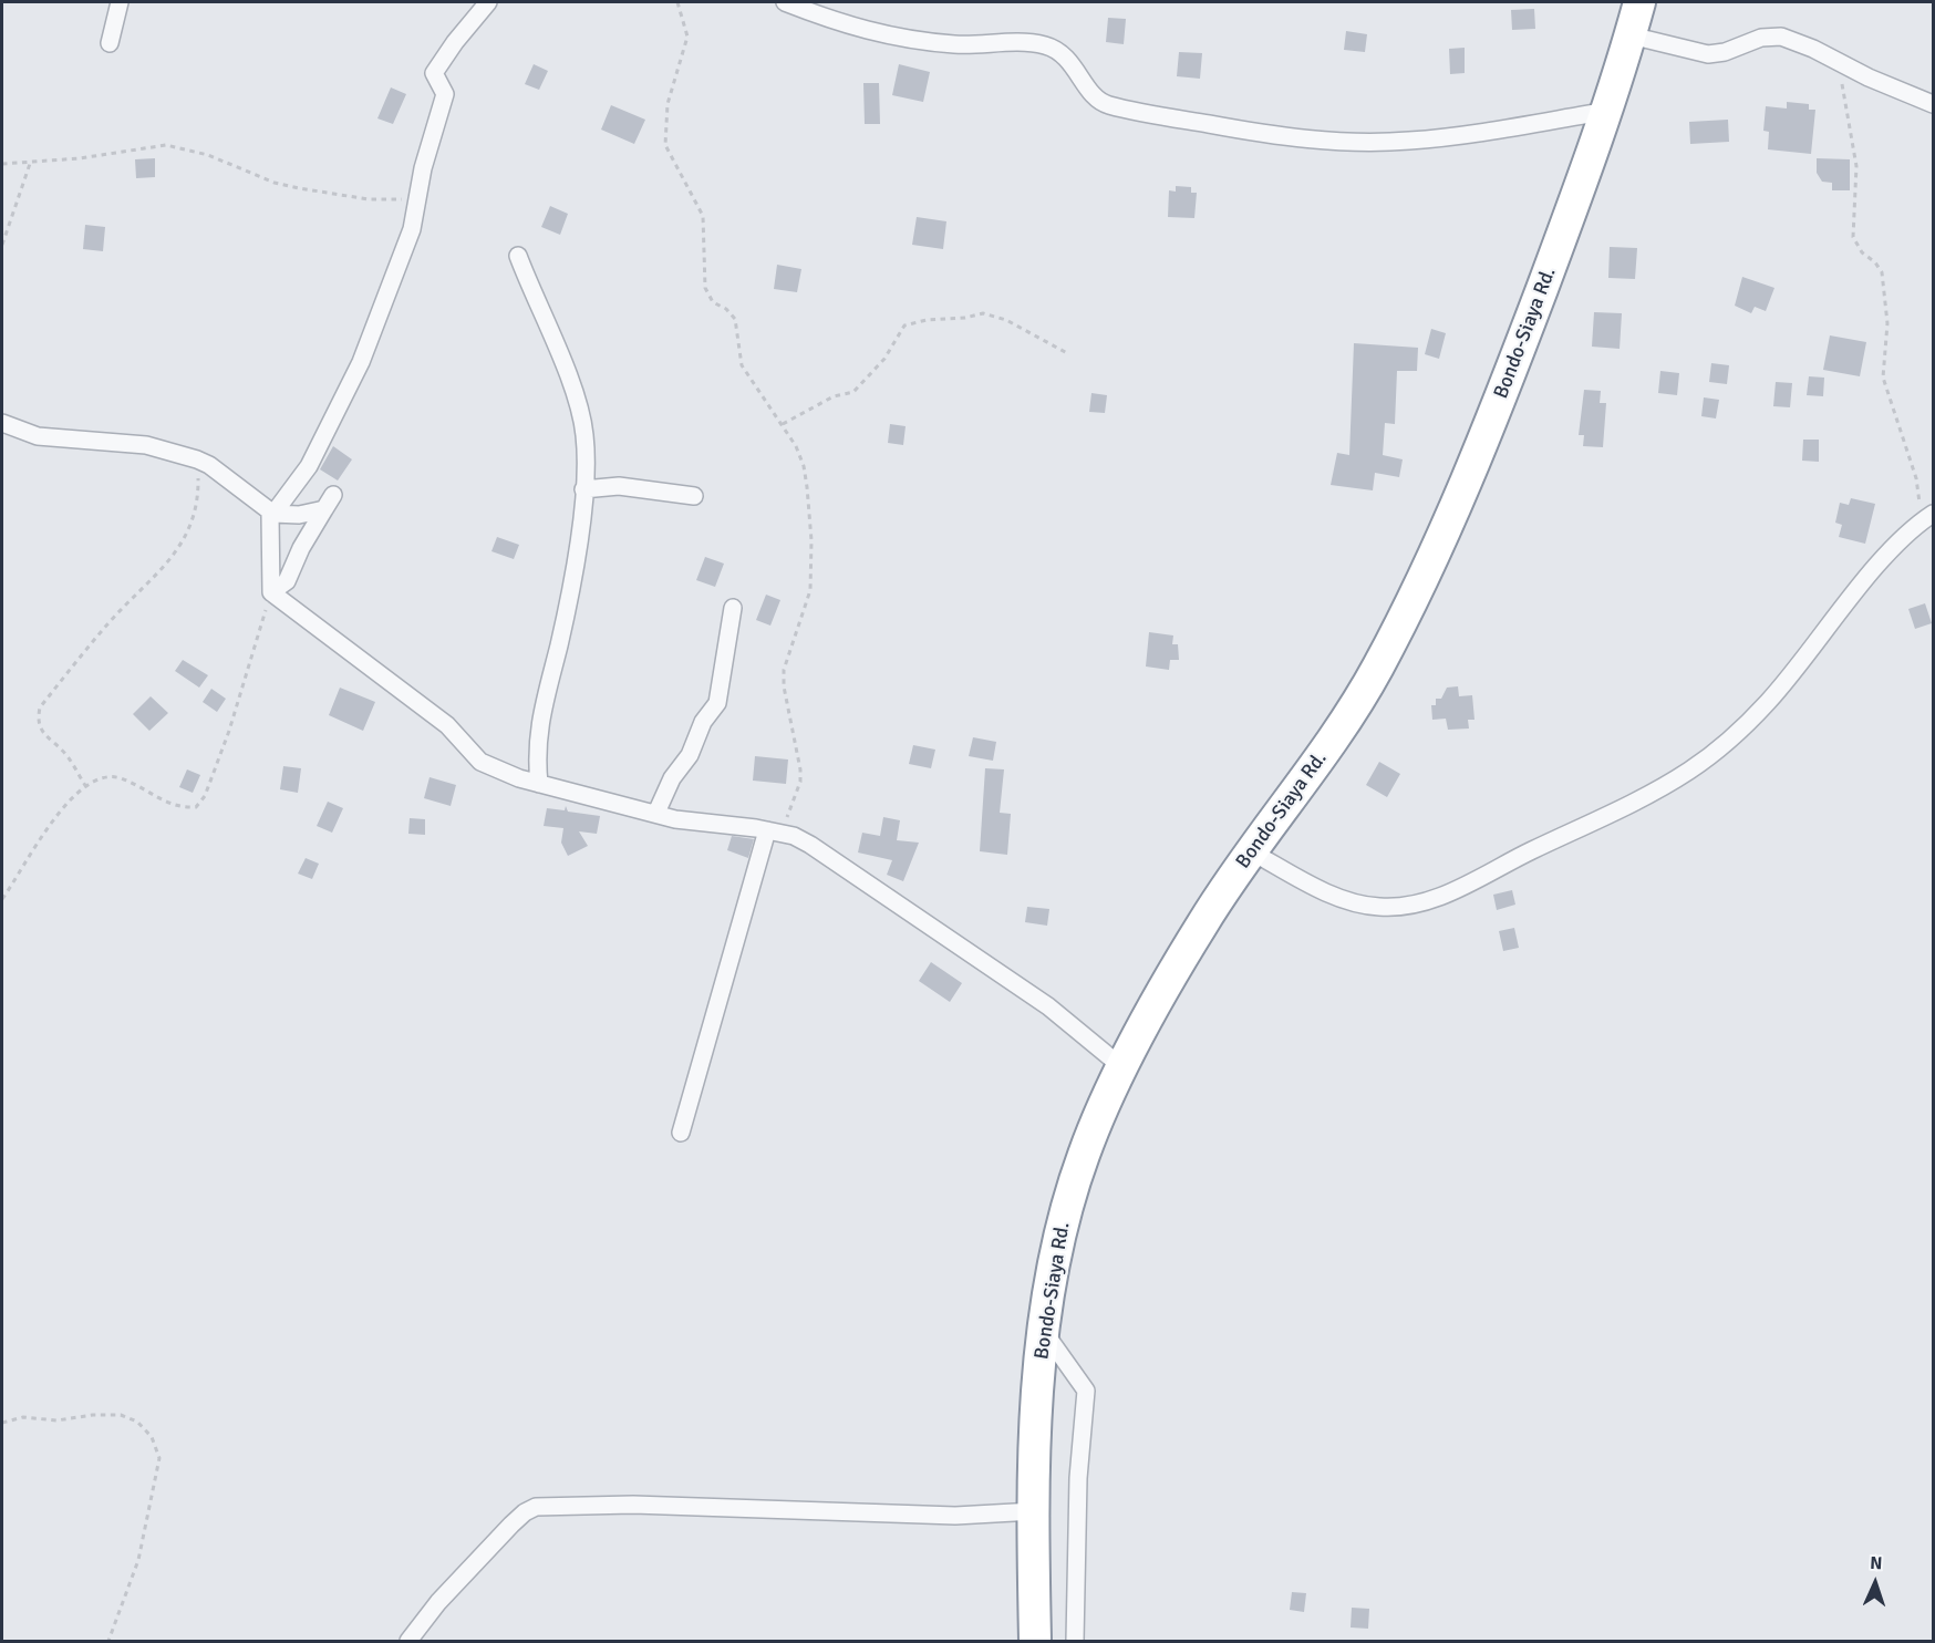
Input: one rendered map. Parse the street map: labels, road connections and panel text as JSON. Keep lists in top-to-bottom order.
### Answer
{
  "streets": {
    "highway": ["Bondo-Siaya Rd."]
  },
  "north": "top"
}
